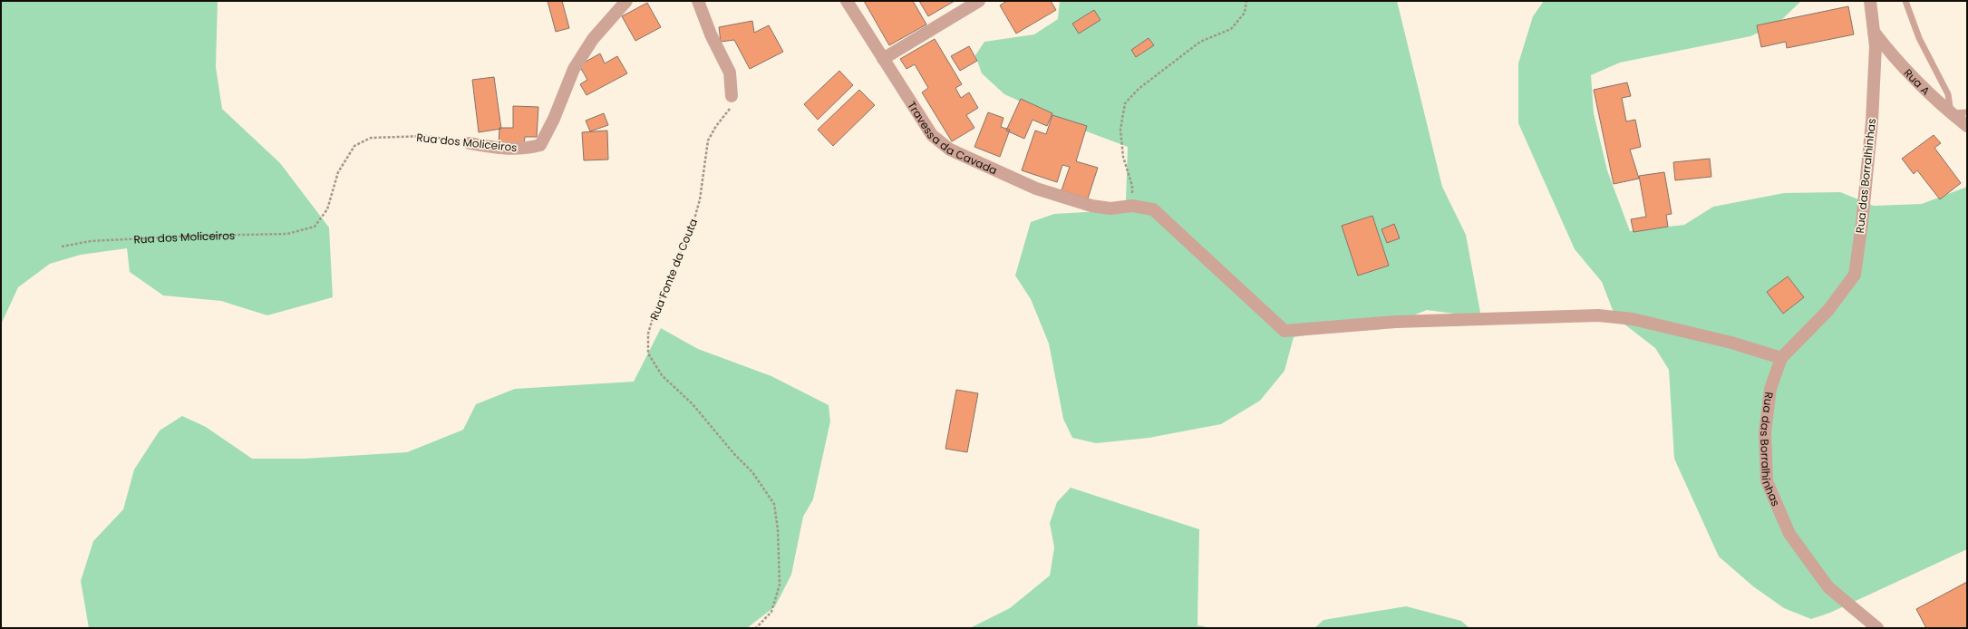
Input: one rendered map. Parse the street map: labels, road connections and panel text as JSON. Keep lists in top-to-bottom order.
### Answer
{
  "streets": {
    "street": [
      "Rua A",
      "Travessa da Cavada",
      "Rua dos Moliceiros",
      "Rua das Borralhinhas"
    ],
    "path": ["Rua Fonte da Couta"]
  },
  "crossings": [
    ["Rua A", "Rua das Borralhinhas"],
    ["Travessa da Cavada", "Rua das Borralhinhas"]
  ]
}
